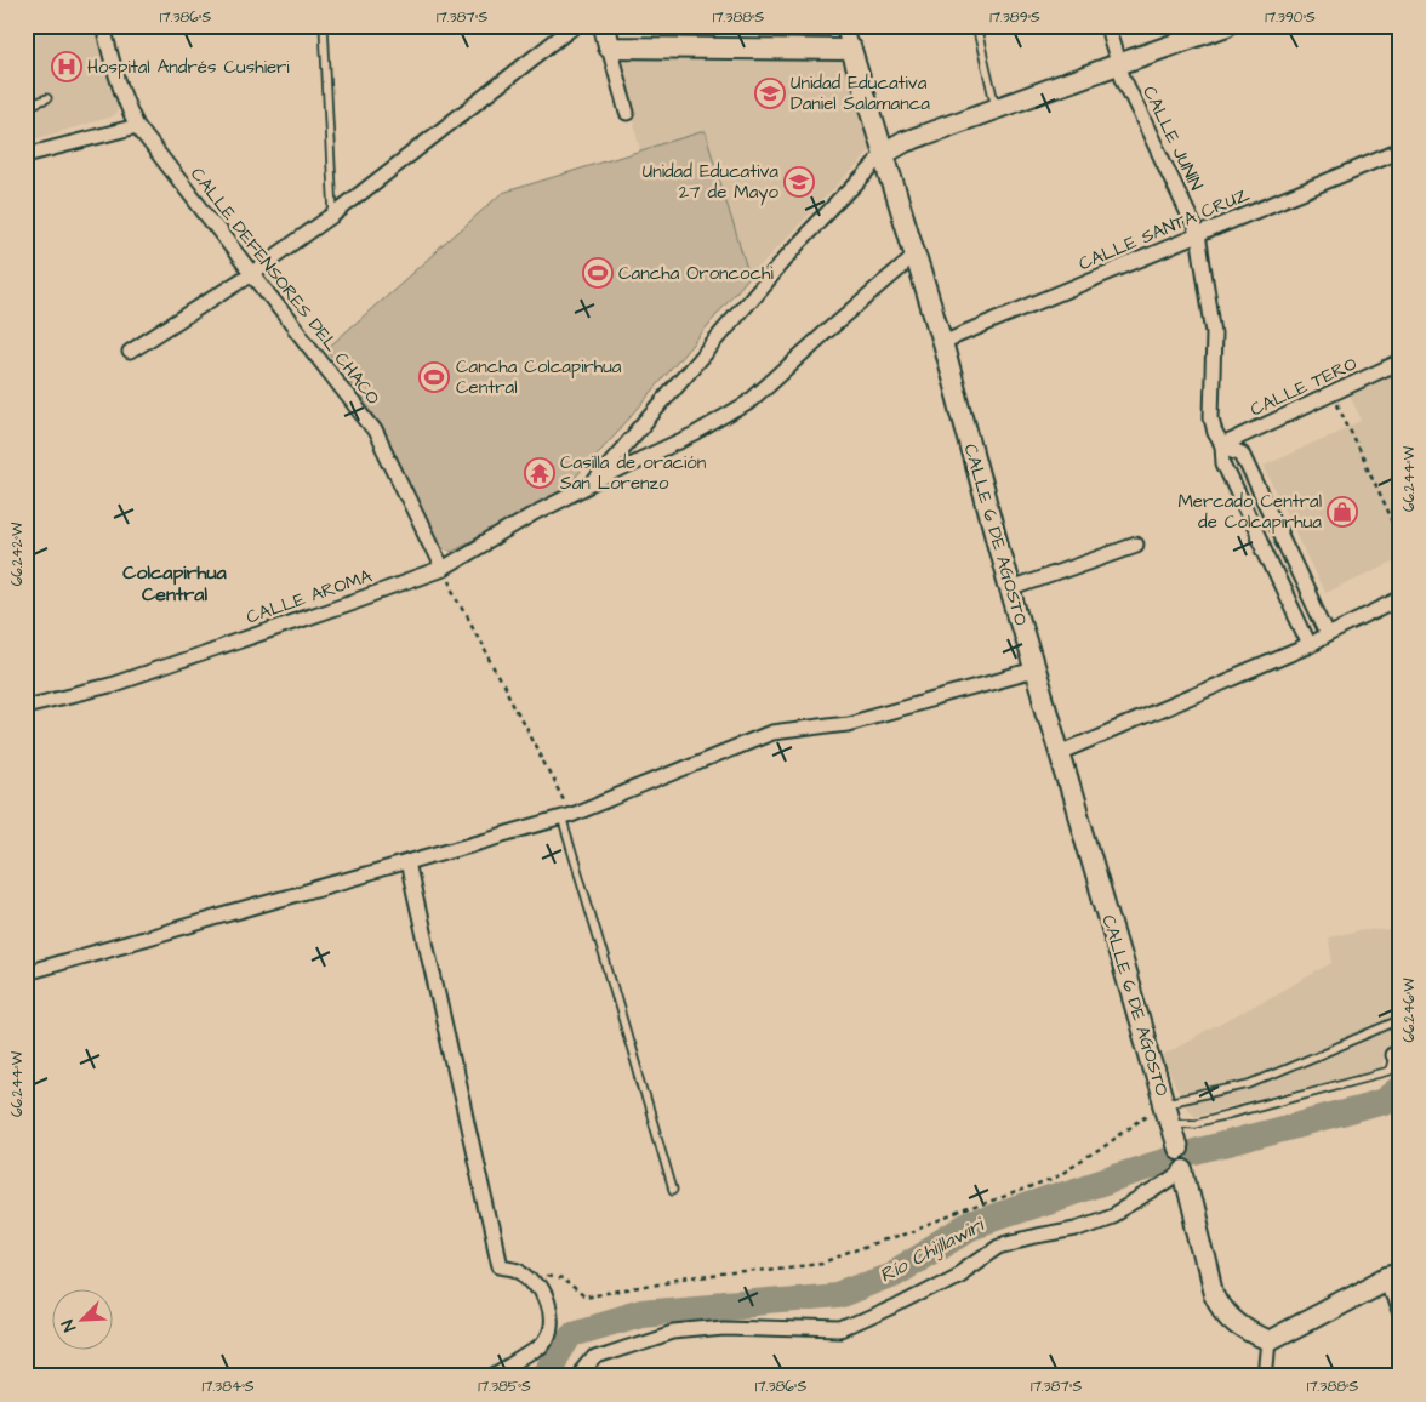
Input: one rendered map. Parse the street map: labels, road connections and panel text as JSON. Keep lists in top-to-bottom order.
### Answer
{
  "streets": {
    "main road": ["CALLE 6 DE AGOSTO"],
    "street": [
      "CALLE JUNÍN",
      "CALLE SANTA CRUZ",
      "CALLE DEFENSORES DEL CHACO",
      "CALLE TERO",
      "CALLE AROMA"
    ]
  },
  "crossings": [
    ["CALLE JUNÍN", "CALLE SANTA CRUZ"],
    ["CALLE JUNÍN", "CALLE TERO"],
    ["CALLE SANTA CRUZ", "CALLE 6 DE AGOSTO"],
    ["CALLE DEFENSORES DEL CHACO", "CALLE AROMA"],
    ["CALLE 6 DE AGOSTO", "CALLE AROMA"]
  ],
  "districts": ["Colcapirhua Central"],
  "water": ["Río Chijllawiri"],
  "places": {
    "hospital": ["Hospital Andrés Cushieri"],
    "school or university": ["Unidad Educativa Daniel Salamanca", "Unidad Educativa 27 de Mayo"],
    "sports": ["Cancha Oroncochi", "Cancha Colcapirhua Central"],
    "temple": ["Casilla de oración San Lorenzo"],
    "shop": ["Mercado Central de Colcapirhua"]
  },
  "north": "bottom left",
  "coordinates": [
    "17.386°S",
    "17.387°S",
    "17.388°S",
    "17.389°S",
    "17.390°S",
    "66.244°W",
    "66.242°W",
    "66.246°W",
    "17.384°S",
    "17.385°S"
  ]
}
